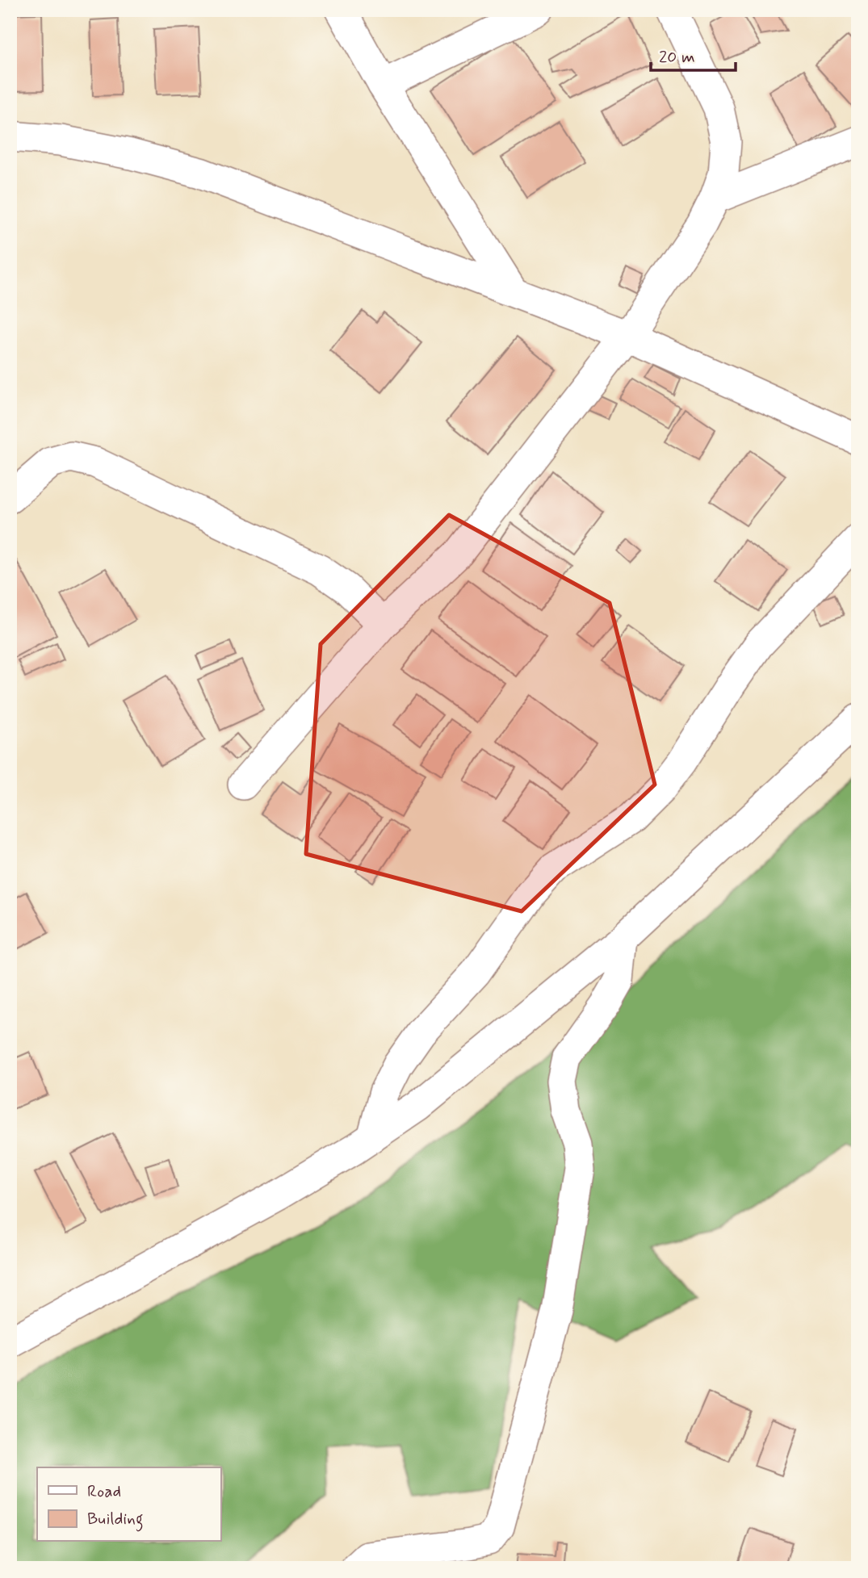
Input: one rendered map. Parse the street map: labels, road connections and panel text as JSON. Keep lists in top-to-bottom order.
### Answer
{
  "legend": ["Road", "Building"],
  "scale_bar": "20 m"
}
